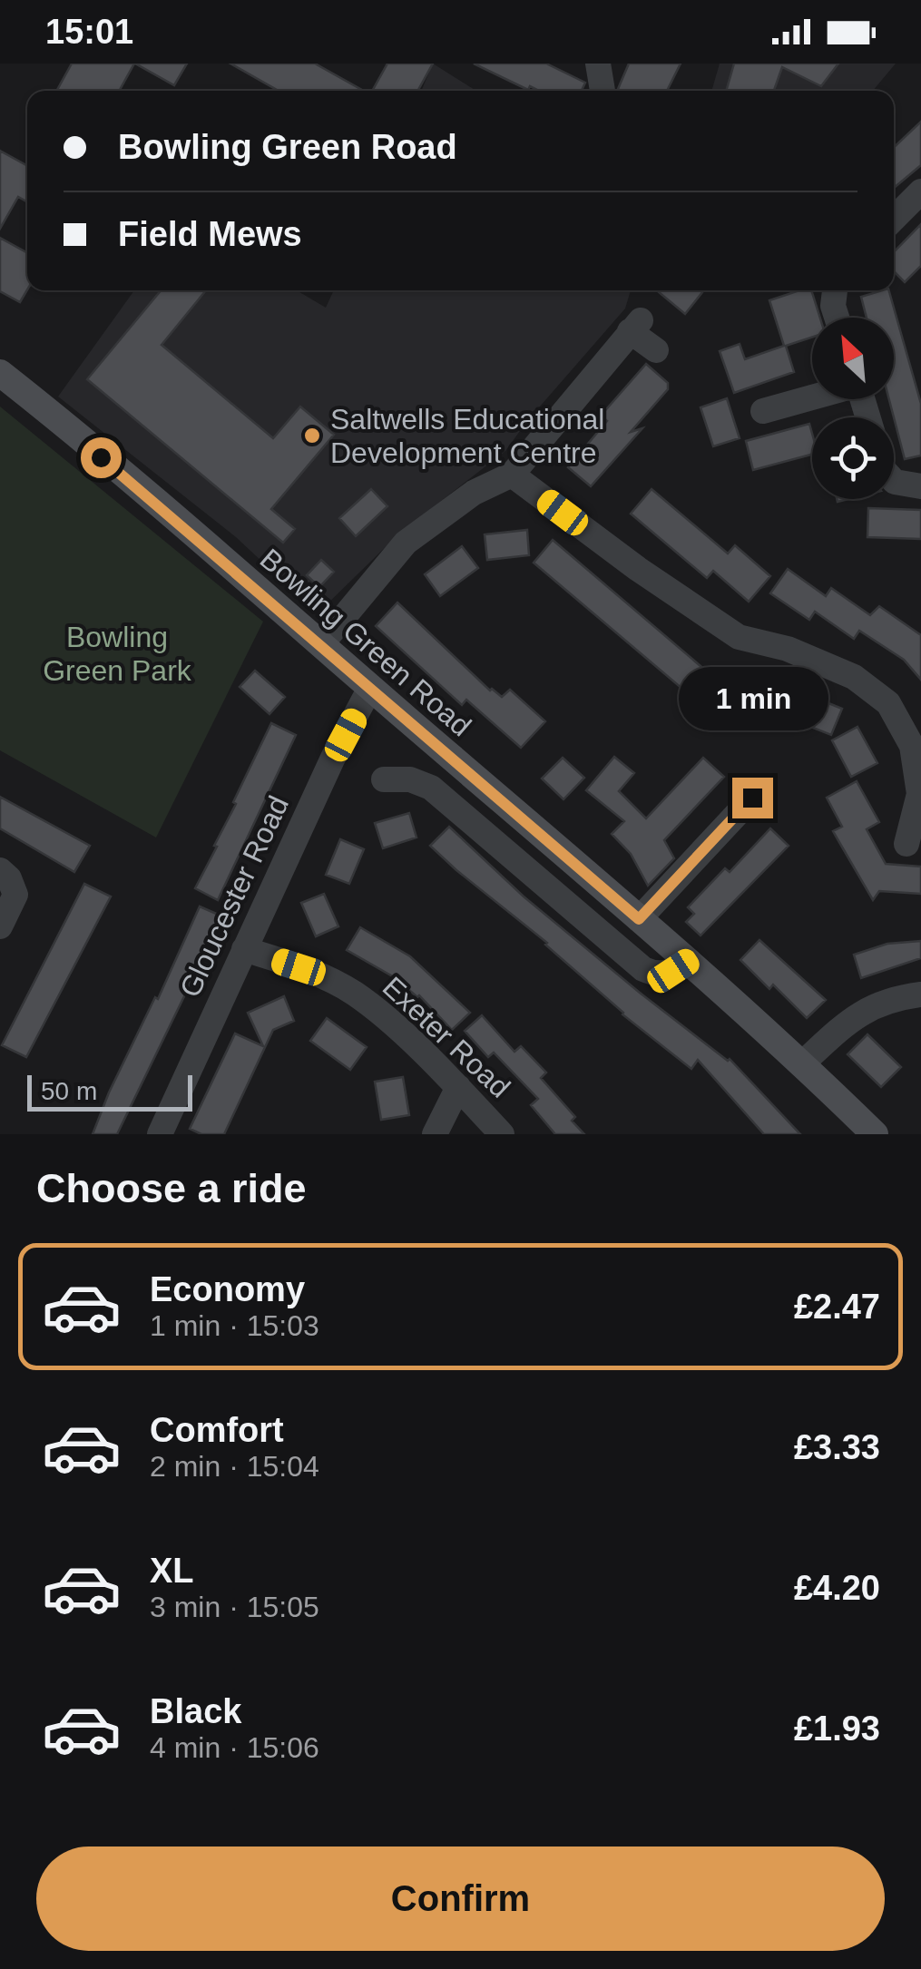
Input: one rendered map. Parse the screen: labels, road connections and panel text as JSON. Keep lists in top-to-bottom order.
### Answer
{
  "streets": {
    "street": ["Bowling Green Road", "Gloucester Road", "Exeter Road"]
  },
  "crossings": [
    ["Bowling Green Road", "Gloucester Road"],
    ["Gloucester Road", "Exeter Road"]
  ],
  "parks": ["Bowling Green Park"],
  "places": ["Saltwells Educational Development Centre"],
  "scale_bar": "50 m",
  "north": "top left",
  "page": {
    "status": "15:01",
    "banner": ["Bowling Green Road", "Field Mews"],
    "bubble": "1 min",
    "scale": "50 m",
    "heading": "Choose a ride",
    "list": [
      {
        "name": "Economy",
        "note": "1 min · 15:03",
        "value": "£2.47"
      },
      {
        "name": "Comfort",
        "note": "2 min · 15:04",
        "value": "£3.33"
      },
      {
        "name": "XL",
        "note": "3 min · 15:05",
        "value": "£4.20"
      },
      {
        "name": "Black",
        "note": "4 min · 15:06",
        "value": "£1.93"
      }
    ],
    "buttons": "Confirm"
  }
}
